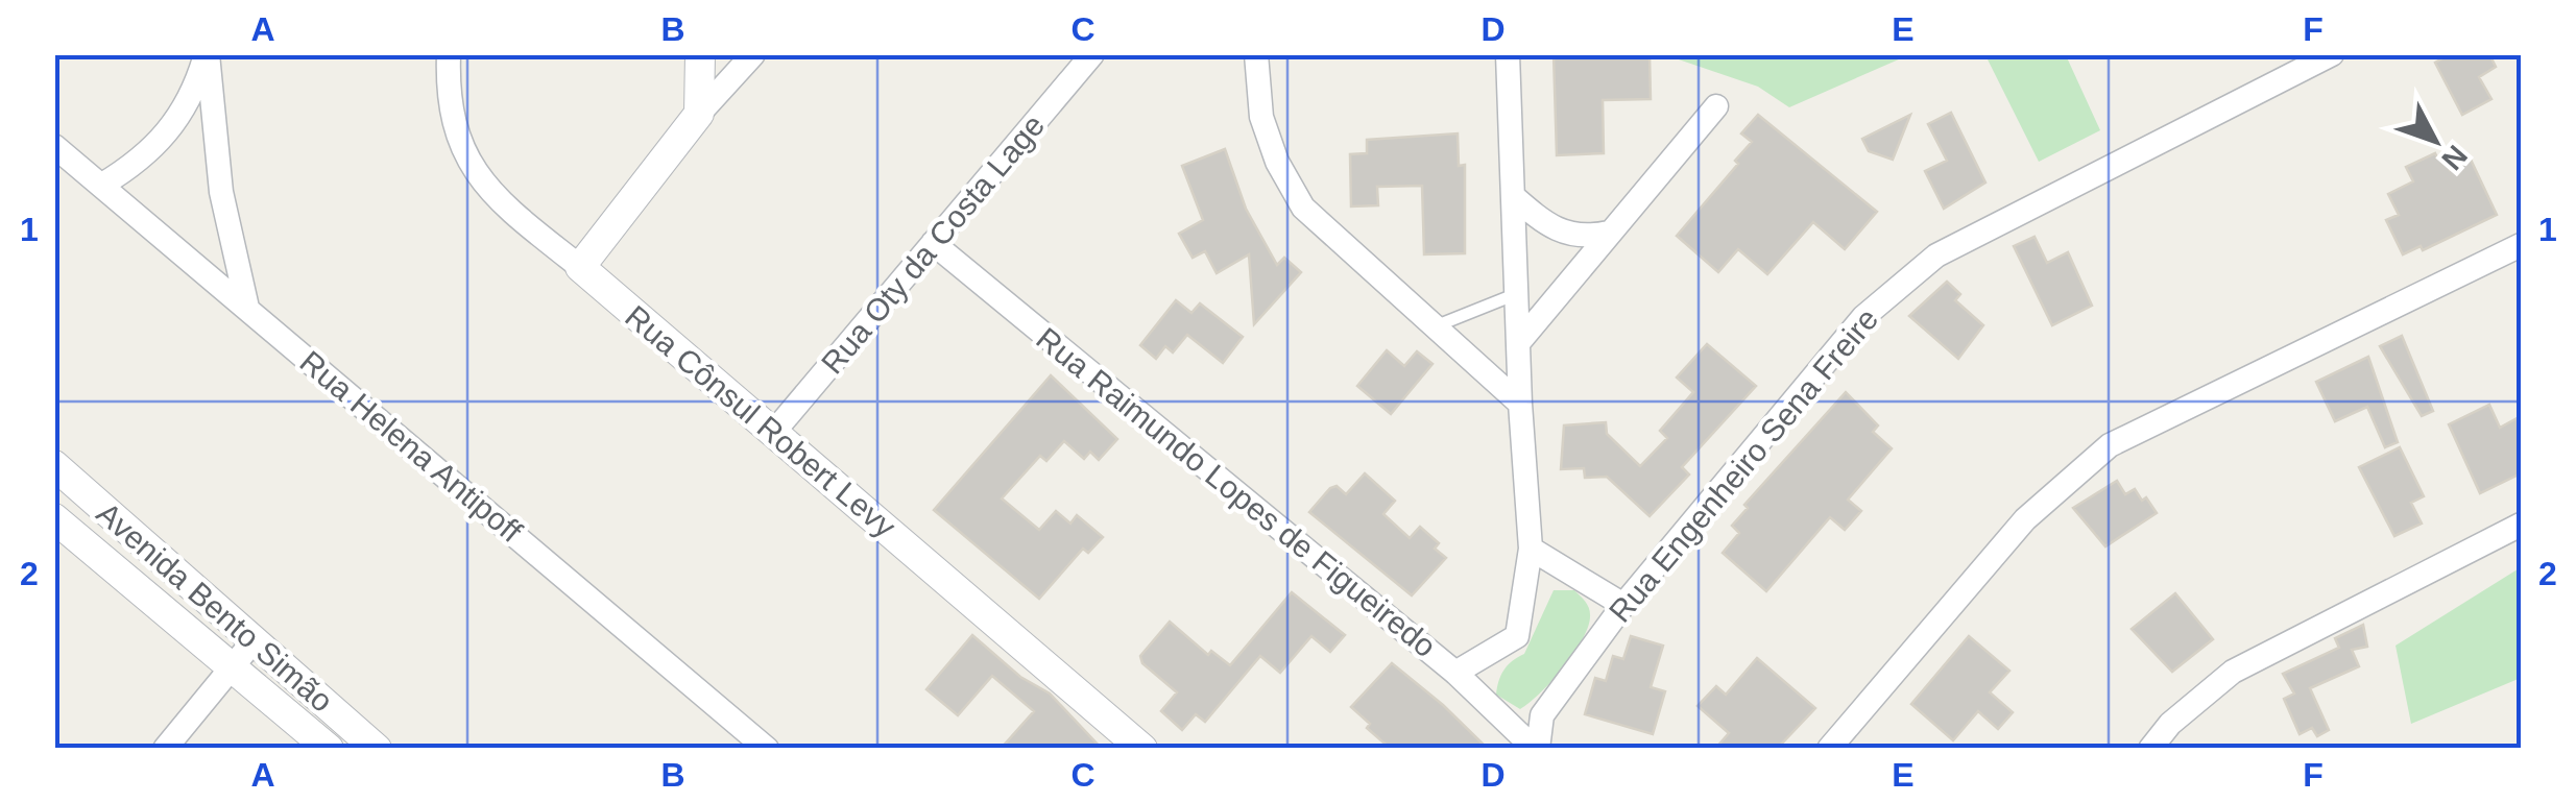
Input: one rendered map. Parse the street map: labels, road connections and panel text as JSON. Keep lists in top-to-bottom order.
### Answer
{
  "streets": {
    "street": [
      "Rua Oty da Costa Lage",
      "Rua Cônsul Robert Levy",
      "Rua Helena Antipoff",
      "Rua Engenheiro Sena Freire",
      "Rua Raimundo Lopes de Figueiredo",
      "Avenida Bento Simão"
    ]
  },
  "crossings": [
    ["Rua Oty da Costa Lage", "Rua Cônsul Robert Levy"],
    ["Rua Oty da Costa Lage", "Rua Raimundo Lopes de Figueiredo"],
    ["Rua Engenheiro Sena Freire", "Rua Raimundo Lopes de Figueiredo"]
  ],
  "north": "bottom right",
  "grid": {
    "columns": [
      "A",
      "B",
      "C",
      "D",
      "E",
      "F"
    ],
    "rows": ["1", "2"]
  }
}
